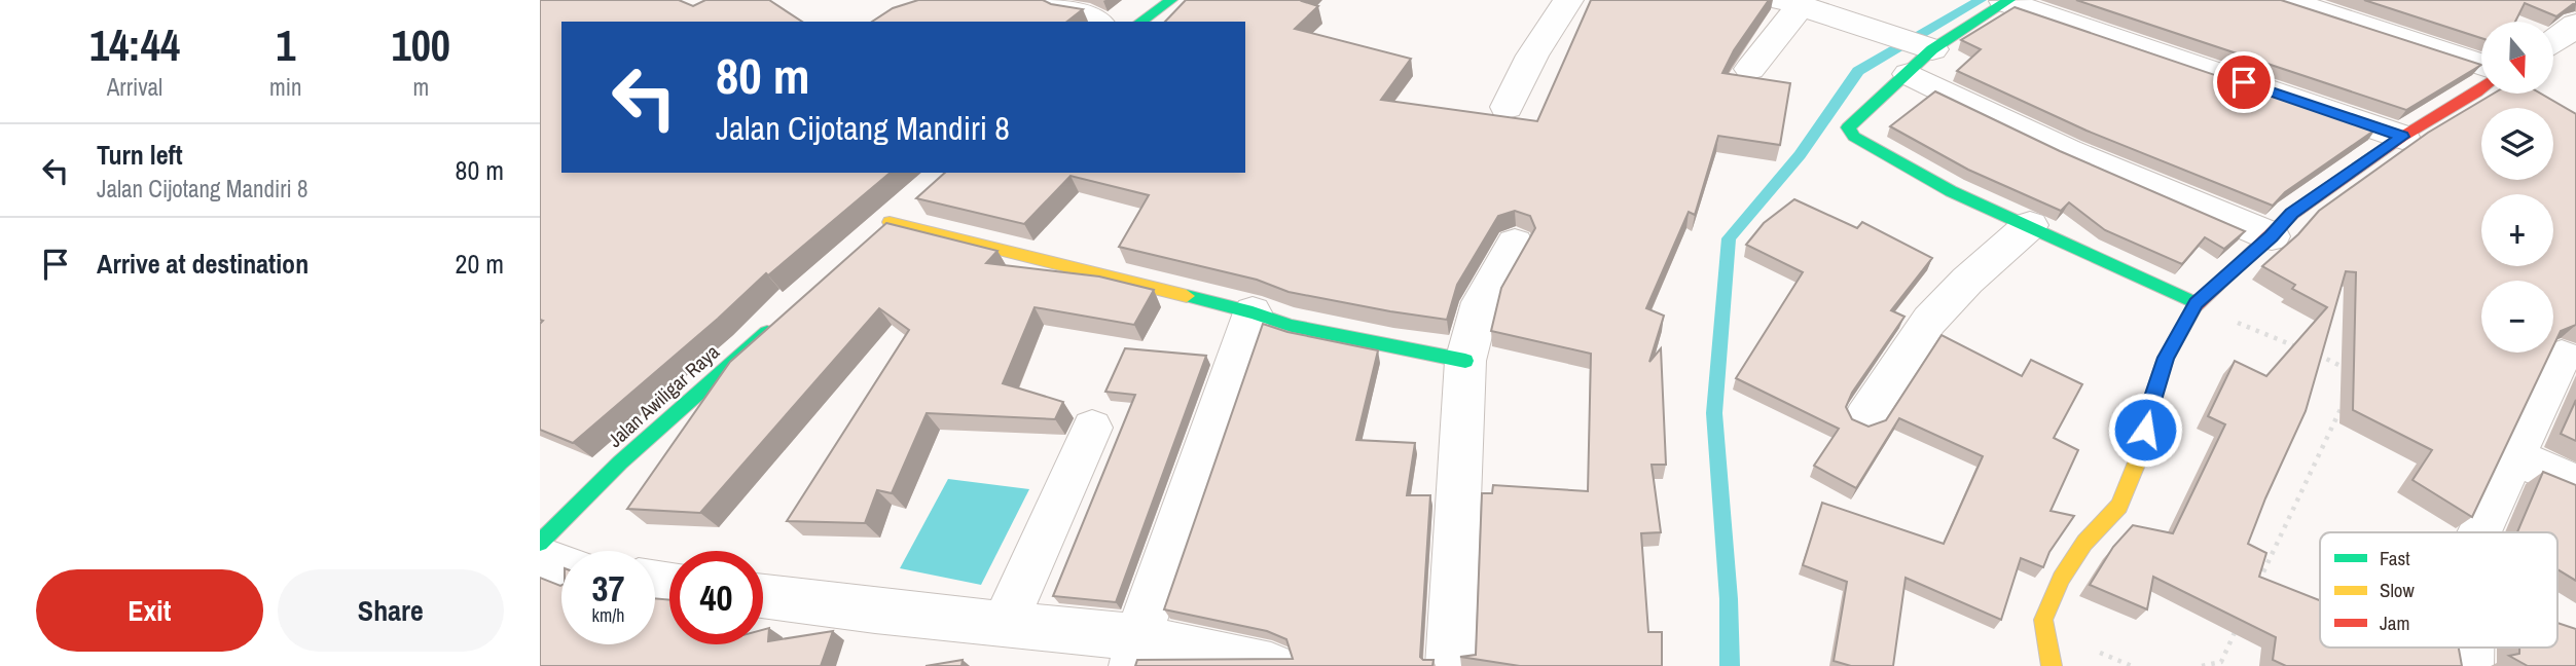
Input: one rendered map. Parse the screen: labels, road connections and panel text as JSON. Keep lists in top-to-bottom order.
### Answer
{
  "streets": {
    "street": ["Jalan Awiligar Raya"]
  },
  "legend": ["Fast", "Slow", "Jam"],
  "north": "bottom",
  "page": {
    "eta": [
      "14:44",
      "Arrival",
      "1",
      "min",
      "100",
      "m"
    ],
    "map_buttons": ["+", "−"],
    "turn": ["80 m", "Jalan Cijotang Mandiri 8"],
    "list": [
      {
        "name": "Turn left",
        "note": "Jalan Cijotang Mandiri 8",
        "value": "80 m"
      },
      {
        "name": "Arrive at destination",
        "value": "20 m"
      }
    ],
    "speed": "37 km/h",
    "limit": "40",
    "buttons": ["Exit", "Share"]
  }
}
